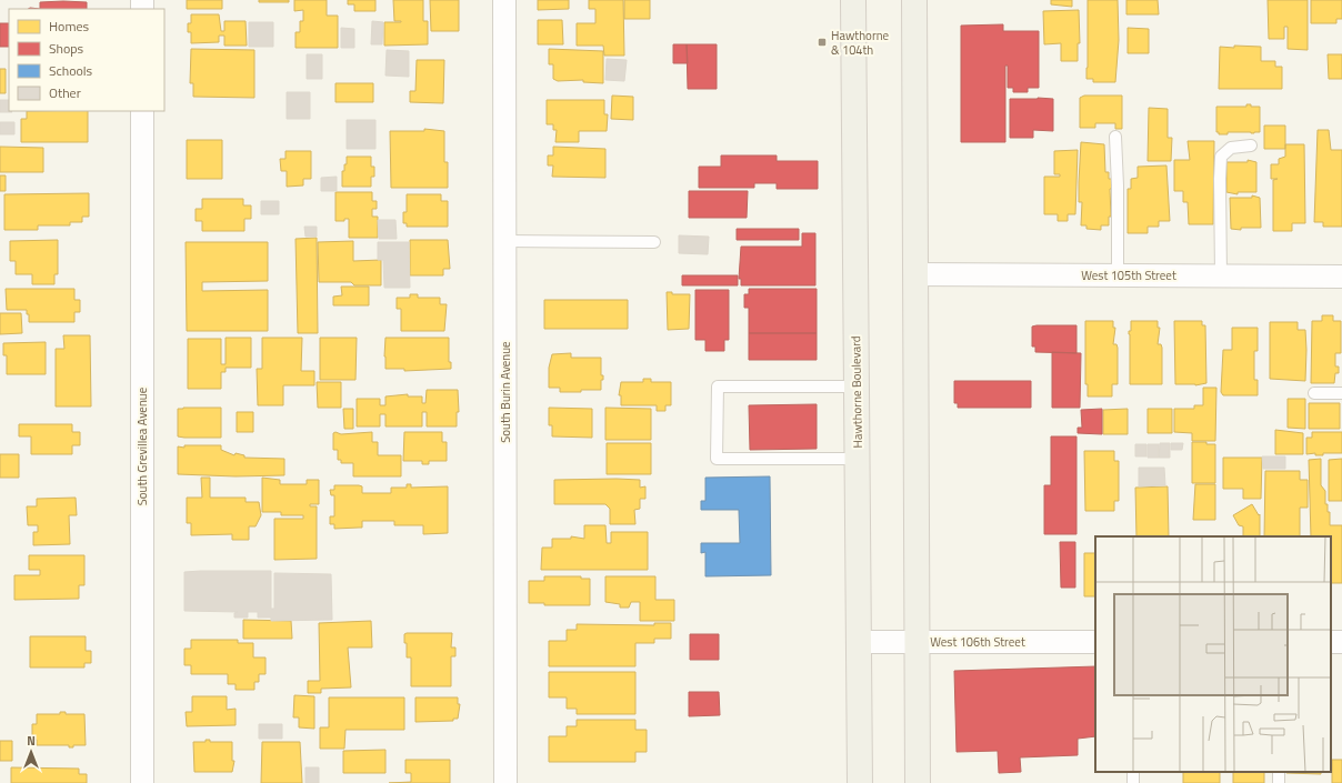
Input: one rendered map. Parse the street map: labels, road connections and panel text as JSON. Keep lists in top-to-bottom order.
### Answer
{
  "streets": {
    "main road": ["Hawthorne Boulevard"],
    "street": [
      "West 105th Street",
      "South Burin Avenue",
      "South Grevillea Avenue",
      "West 106th Street"
    ]
  },
  "crossings": [
    ["Hawthorne Boulevard", "West 106th Street"]
  ],
  "places": {
    "transit": ["Hawthorne & 104th"]
  },
  "legend": [
    "Homes",
    "Shops",
    "Schools",
    "Other"
  ],
  "north": "top"
}
